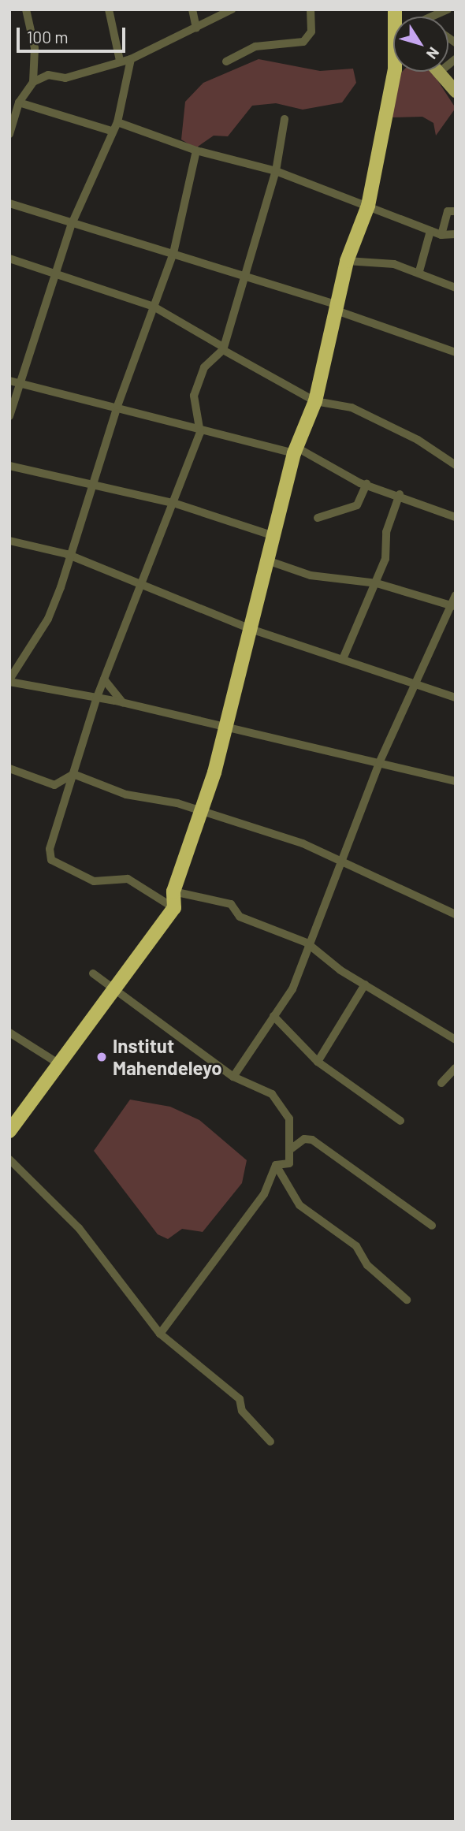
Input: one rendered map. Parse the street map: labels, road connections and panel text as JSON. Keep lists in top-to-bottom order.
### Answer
{
  "places": ["Institut Mahendeleyo"],
  "scale_bar": "100 m",
  "north": "bottom right"
}
